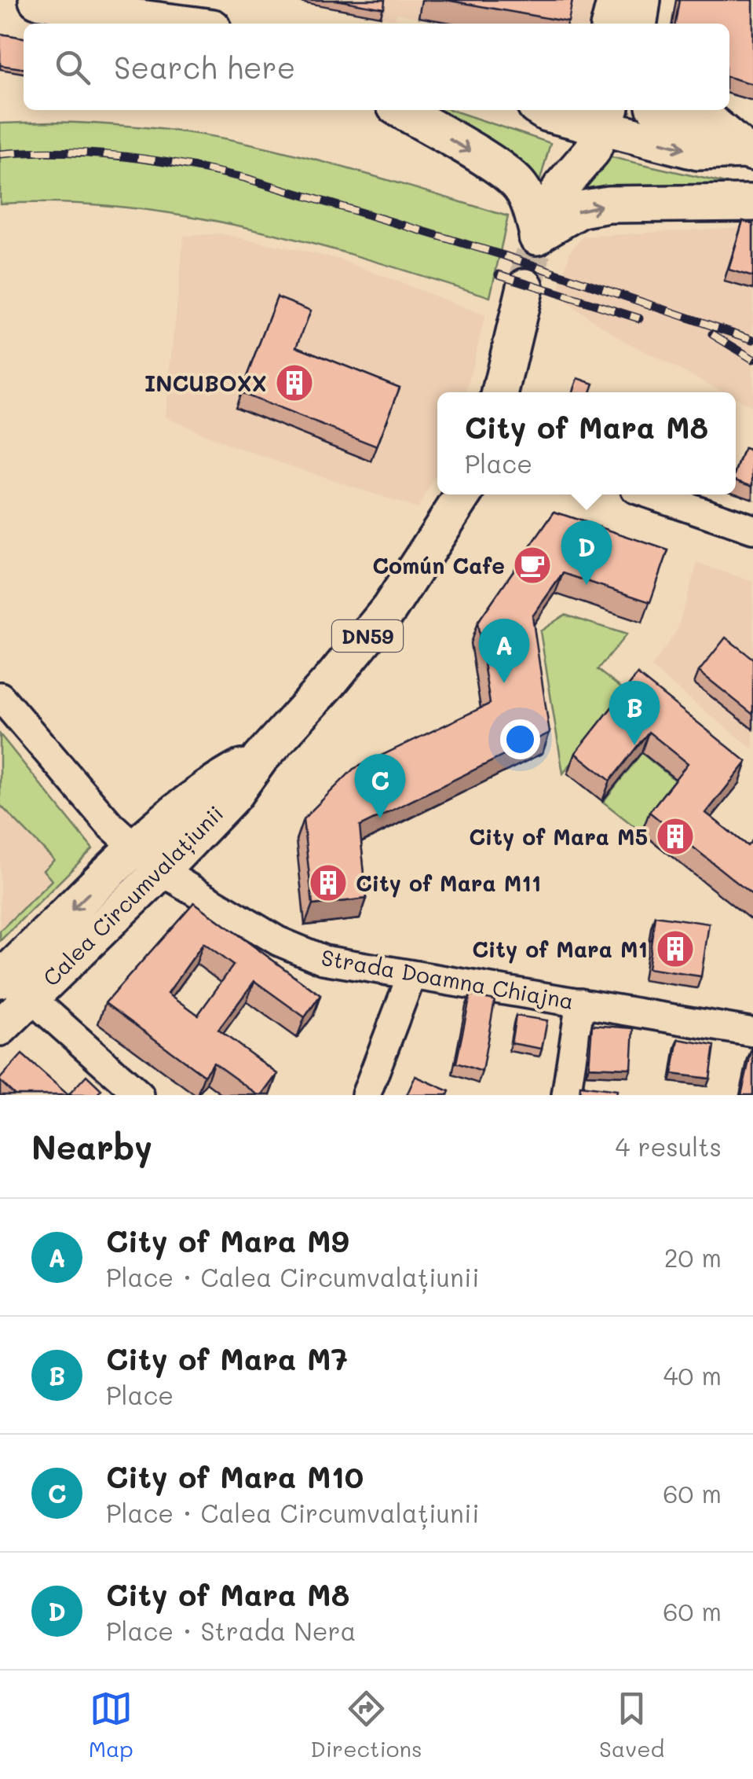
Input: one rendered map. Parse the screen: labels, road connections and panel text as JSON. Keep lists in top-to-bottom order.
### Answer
{
  "streets": {
    "main road": ["DN59", "Calea Circumvalațiunii"],
    "street": ["Strada Doamna Chiajna"]
  },
  "crossings": [
    ["Calea Circumvalațiunii", "Strada Doamna Chiajna"]
  ],
  "places": {
    "building": [
      "INCUBOXX",
      "City of Mara M5",
      "City of Mara M11",
      "City of Mara M1"
    ],
    "cafe": ["Común Cafe"]
  },
  "page": {
    "search": "Search here",
    "popup": ["City of Mara M8", "Place"],
    "pins": [
      "D",
      "A",
      "B",
      "C"
    ],
    "heading": ["Nearby", "4 results"],
    "list": [
      {
        "mark": "A",
        "name": "City of Mara M9",
        "note": "Place · Calea Circumvalațiunii",
        "value": "20 m"
      },
      {
        "mark": "B",
        "name": "City of Mara M7",
        "note": "Place",
        "value": "40 m"
      },
      {
        "mark": "C",
        "name": "City of Mara M10",
        "note": "Place · Calea Circumvalațiunii",
        "value": "60 m"
      },
      {
        "mark": "D",
        "name": "City of Mara M8",
        "note": "Place · Strada Nera",
        "value": "60 m"
      }
    ],
    "nav": ["Map", "Directions", "Saved"]
  }
}
